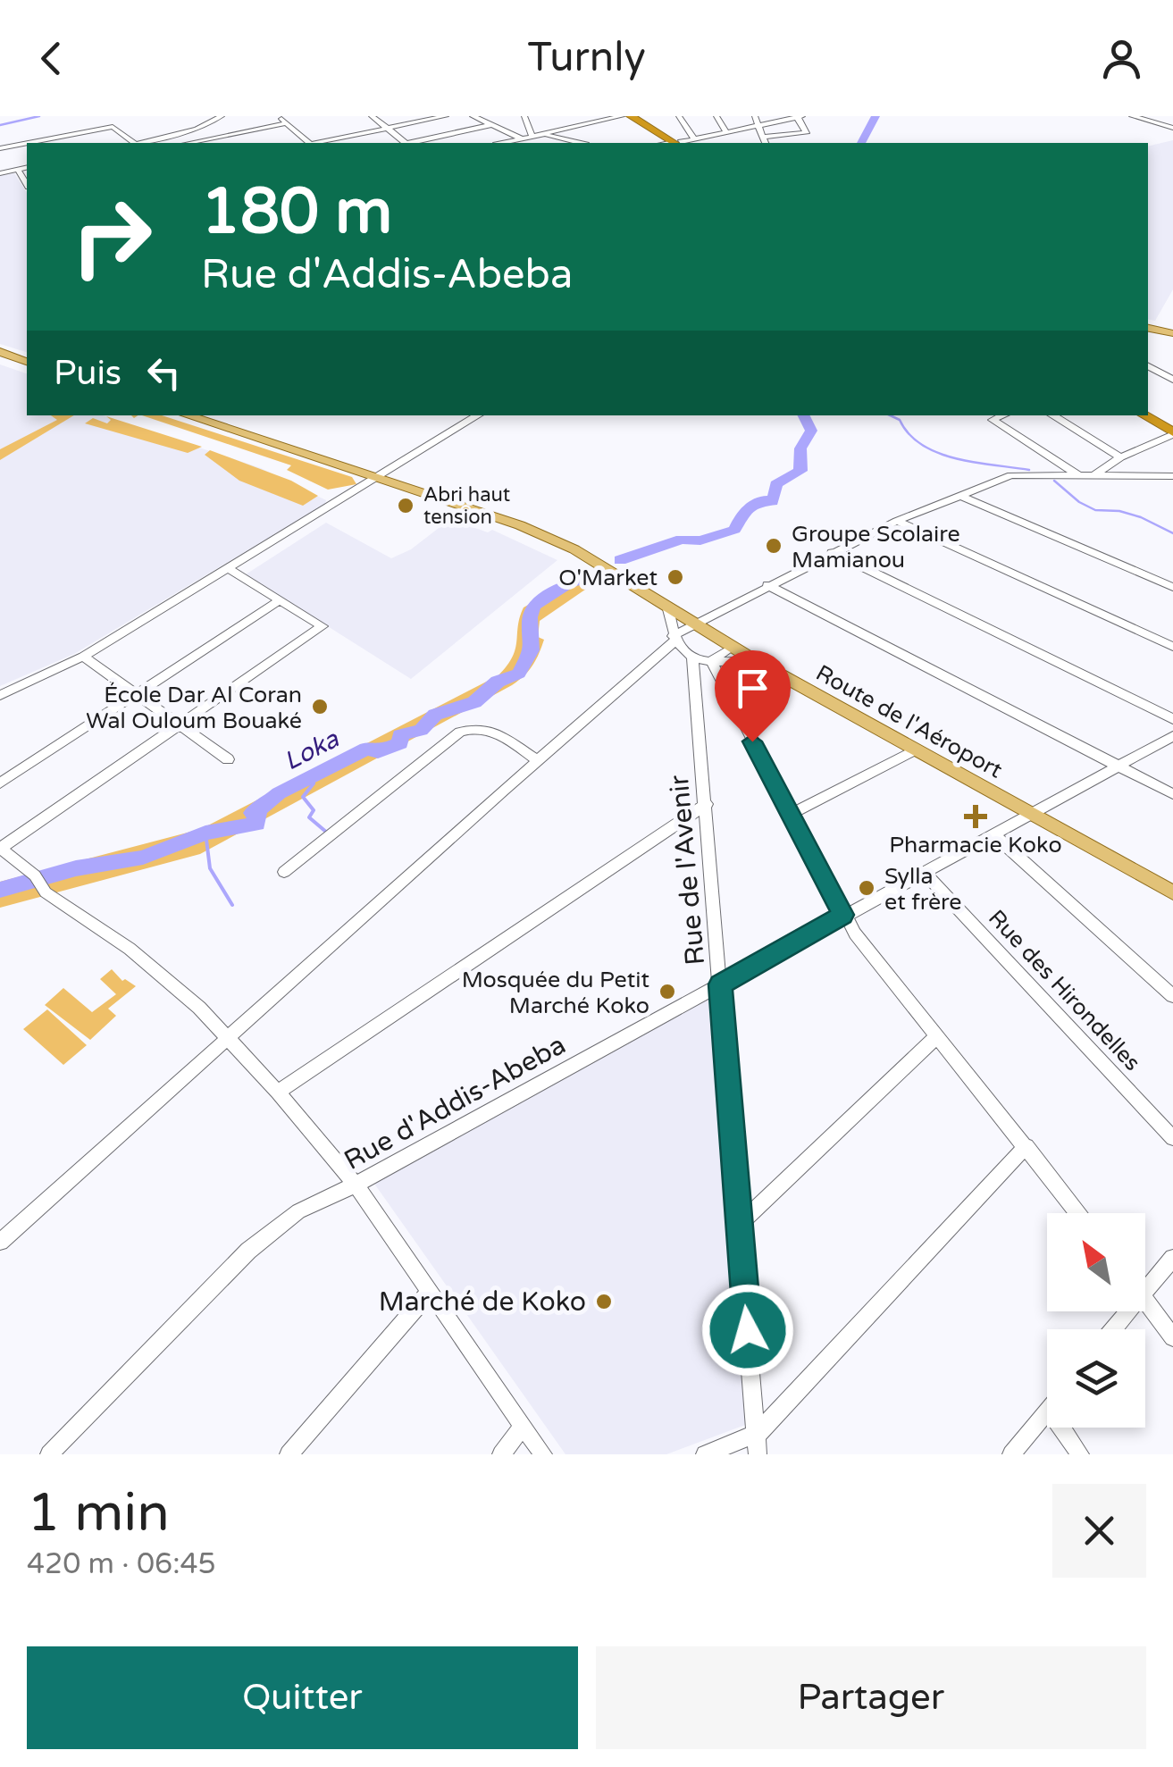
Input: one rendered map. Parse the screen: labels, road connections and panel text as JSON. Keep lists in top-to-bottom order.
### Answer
{
  "streets": {
    "main road": ["Route de l'Aéroport"],
    "street": ["Rue de l'Avenir", "Rue des Hirondelles", "Rue d'Addis-Abeba"]
  },
  "crossings": [
    ["Route de l'Aéroport", "Rue d'Addis-Abeba"],
    ["Rue de l'Avenir", "Rue d'Addis-Abeba"],
    ["Rue des Hirondelles", "Rue d'Addis-Abeba"]
  ],
  "water": ["Loka"],
  "places": {
    "other": [
      "Abri haut tension",
      "Groupe Scolaire Mamianou",
      "O'Market",
      "École Dar Al Coran Wal Ouloum Bouaké",
      "Sylla et frère",
      "Mosquée du Petit Marché Koko",
      "Marché de Koko"
    ],
    "health": ["Pharmacie Koko"]
  },
  "north": "top left",
  "page": {
    "header": "Turnly",
    "turn": ["180 m", "Rue d'Addis-Abeba"],
    "then": "Puis",
    "heading": ["1 min", "420 m · 06:45"],
    "buttons": ["Quitter", "Partager"]
  }
}
